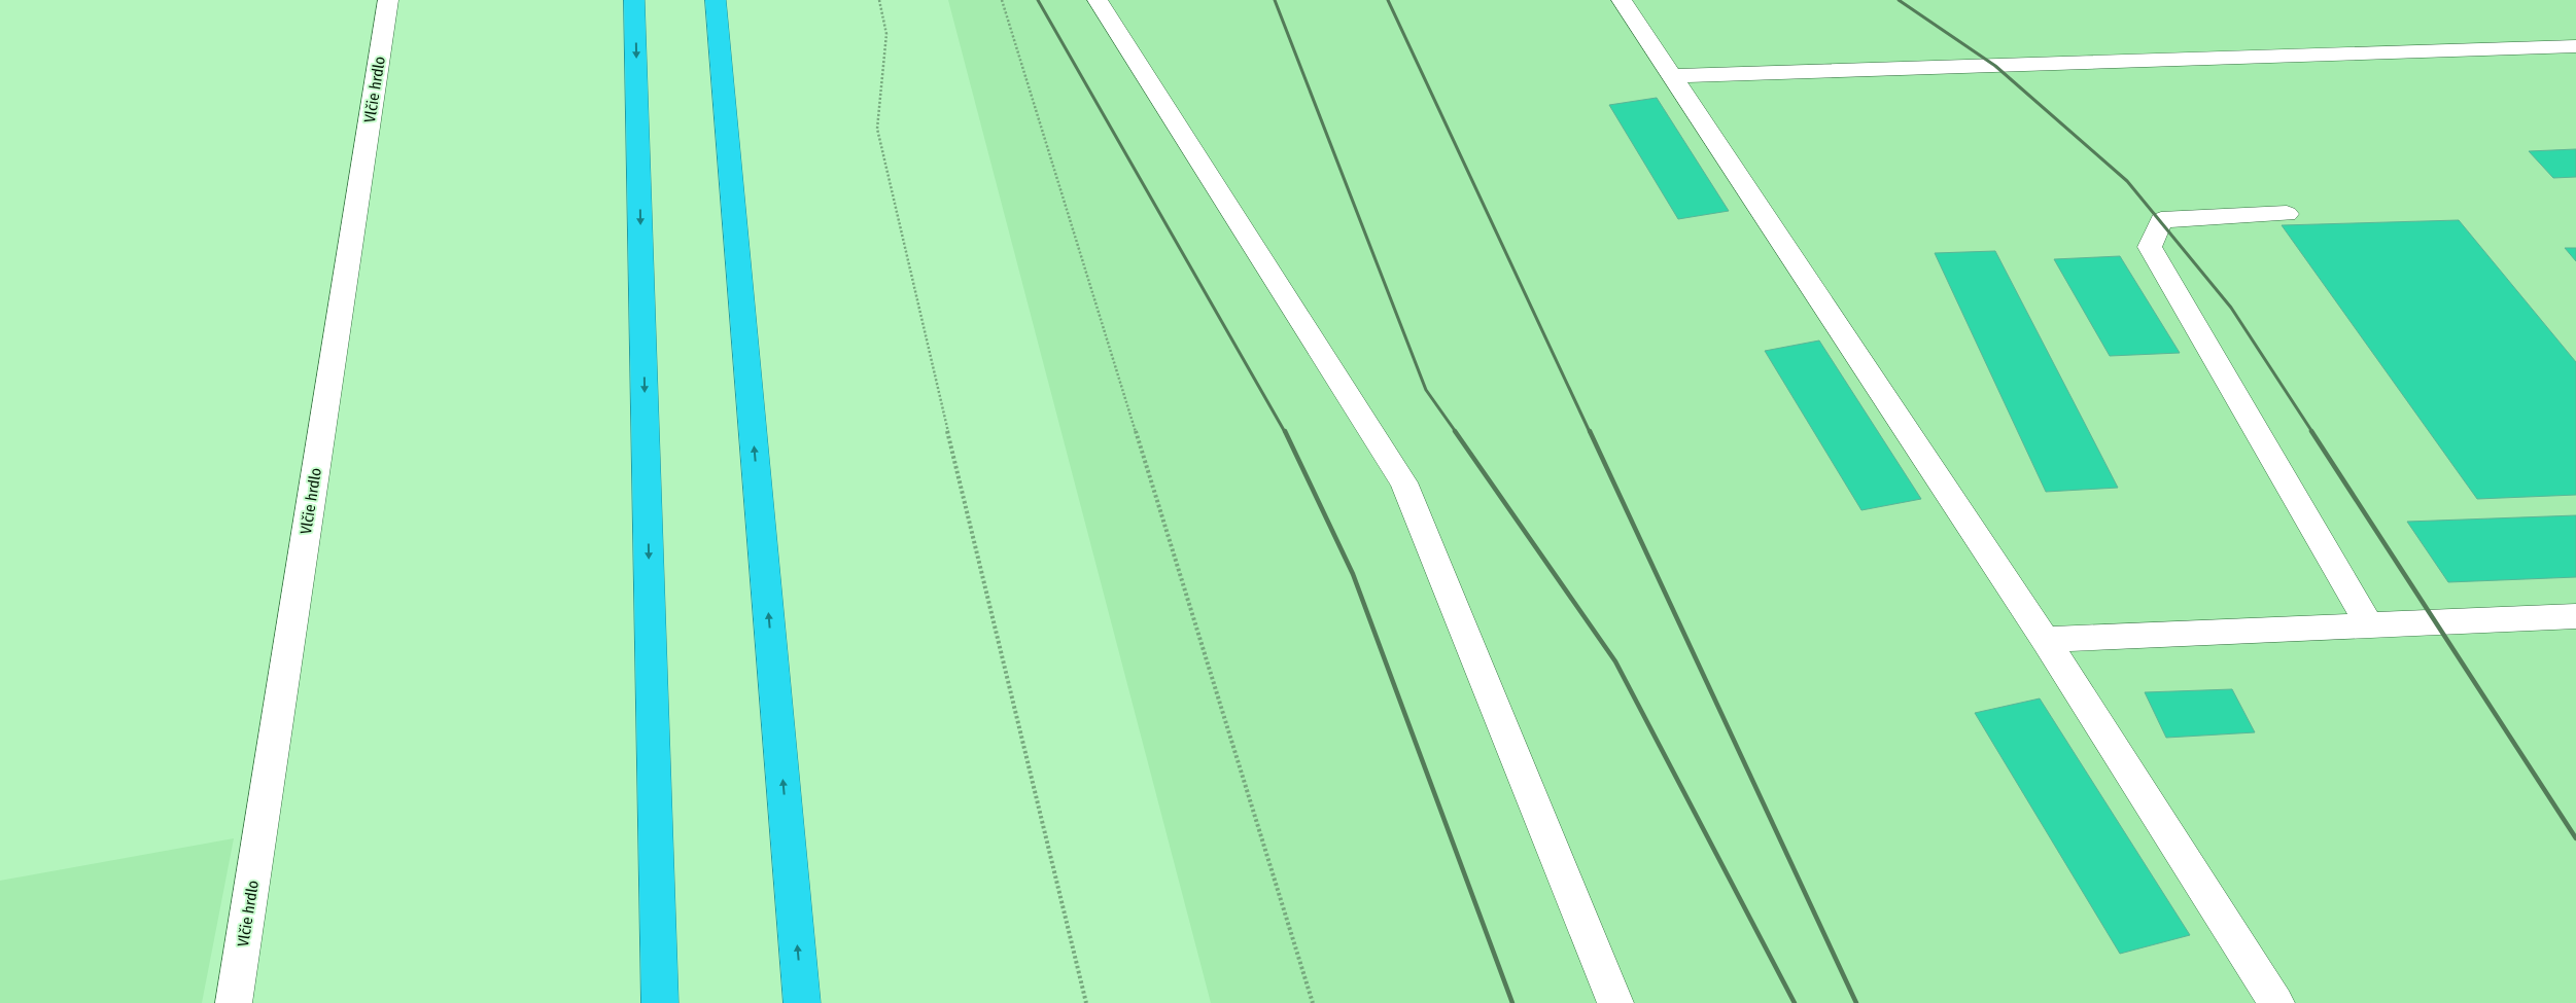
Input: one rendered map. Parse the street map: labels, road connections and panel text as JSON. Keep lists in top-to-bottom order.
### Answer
{
  "streets": {
    "street": ["Vlčie hrdlo"]
  }
}
